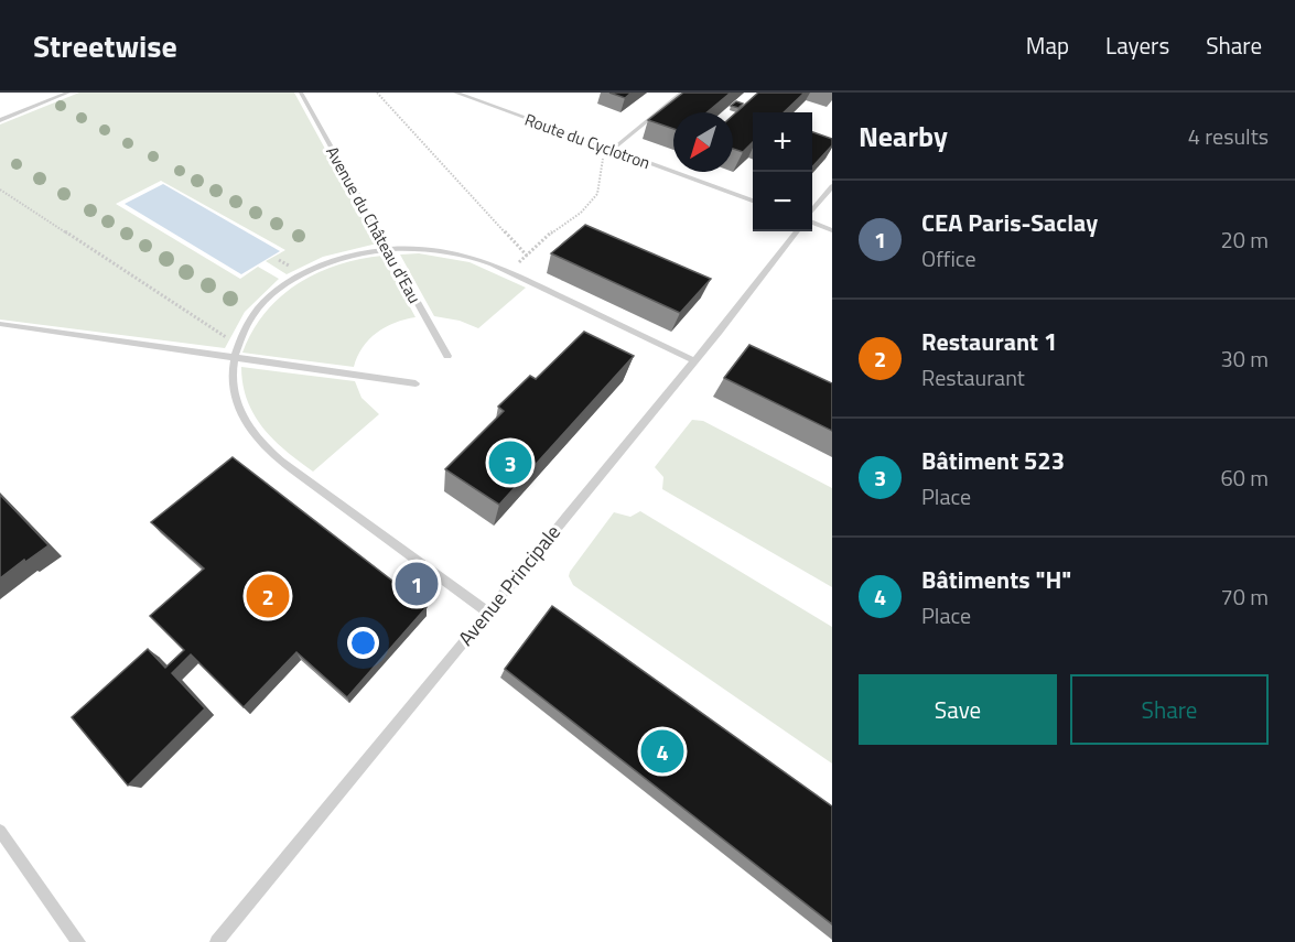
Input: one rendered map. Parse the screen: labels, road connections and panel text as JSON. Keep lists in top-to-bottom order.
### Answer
{
  "streets": {
    "lane": ["Route du Cyclotron", "Avenue du Château d'Eau", "Avenue Principale"]
  },
  "north": "bottom left",
  "page": {
    "header": "Streetwise",
    "nav": ["Map", "Layers", "Share"],
    "heading": ["Nearby", "4 results"],
    "map_buttons": ["+", "−"],
    "list": [
      {
        "mark": "1",
        "name": "CEA Paris-Saclay",
        "note": "Office",
        "value": "20 m"
      },
      {
        "mark": "2",
        "name": "Restaurant 1",
        "note": "Restaurant",
        "value": "30 m"
      },
      {
        "mark": "3",
        "name": "Bâtiment 523",
        "note": "Place",
        "value": "60 m"
      },
      {
        "mark": "4",
        "name": "Bâtiments \"H\"",
        "note": "Place",
        "value": "70 m"
      }
    ],
    "pins": [
      "3",
      "1",
      "2",
      "4"
    ],
    "buttons": ["Save", "Share"]
  }
}
